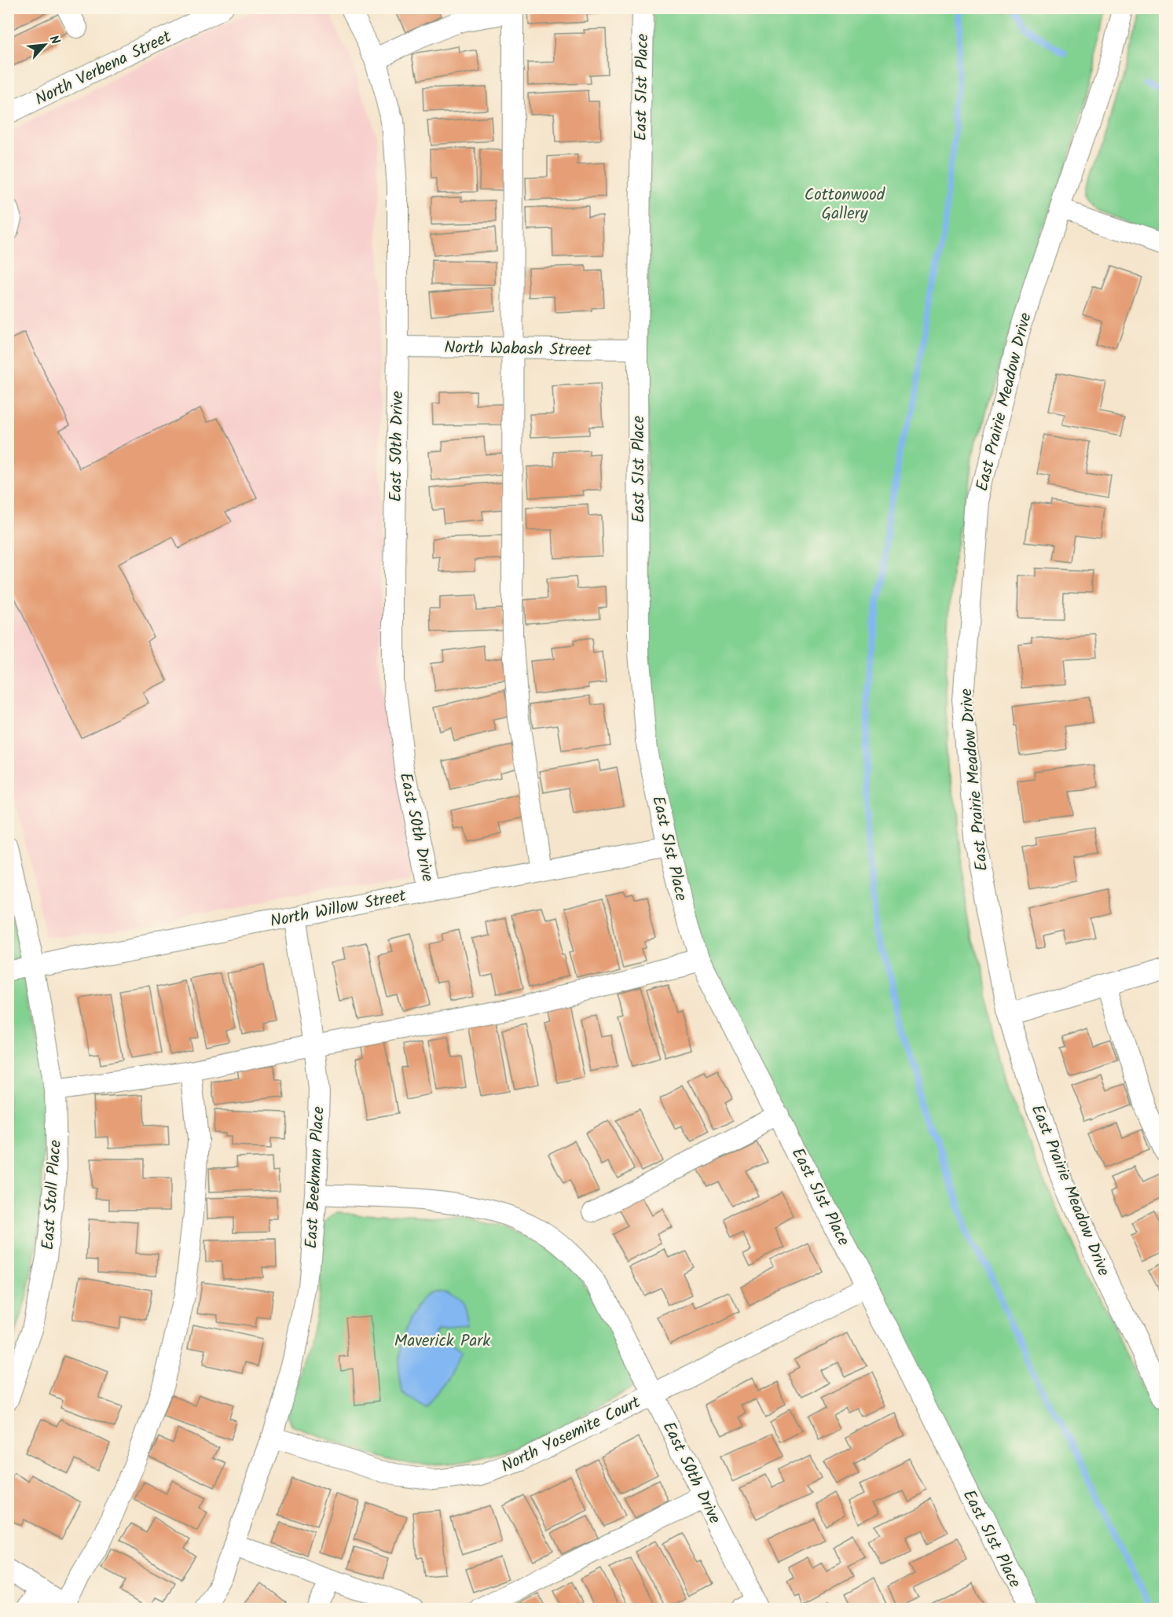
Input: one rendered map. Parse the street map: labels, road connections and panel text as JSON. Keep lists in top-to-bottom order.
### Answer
{
  "streets": {
    "street": [
      "North Verbena Street",
      "East 51st Place",
      "North Wabash Street",
      "East Prairie Meadow Drive",
      "East 50th Drive",
      "North Willow Street",
      "East Beekman Place",
      "East Stoll Place",
      "North Yosemite Court"
    ]
  },
  "crossings": [
    ["East 51st Place", "North Wabash Street"],
    ["East 51st Place", "North Willow Street"],
    ["East 51st Place", "North Yosemite Court"],
    ["North Wabash Street", "East 50th Drive"],
    ["East 50th Drive", "North Willow Street"],
    ["East 50th Drive", "East Beekman Place"],
    ["East 50th Drive", "North Yosemite Court"],
    ["North Willow Street", "East Beekman Place"],
    ["North Willow Street", "East Stoll Place"],
    ["East Beekman Place", "North Yosemite Court"]
  ],
  "parks": ["Cottonwood Gallery", "Maverick Park"],
  "north": "top right"
}
